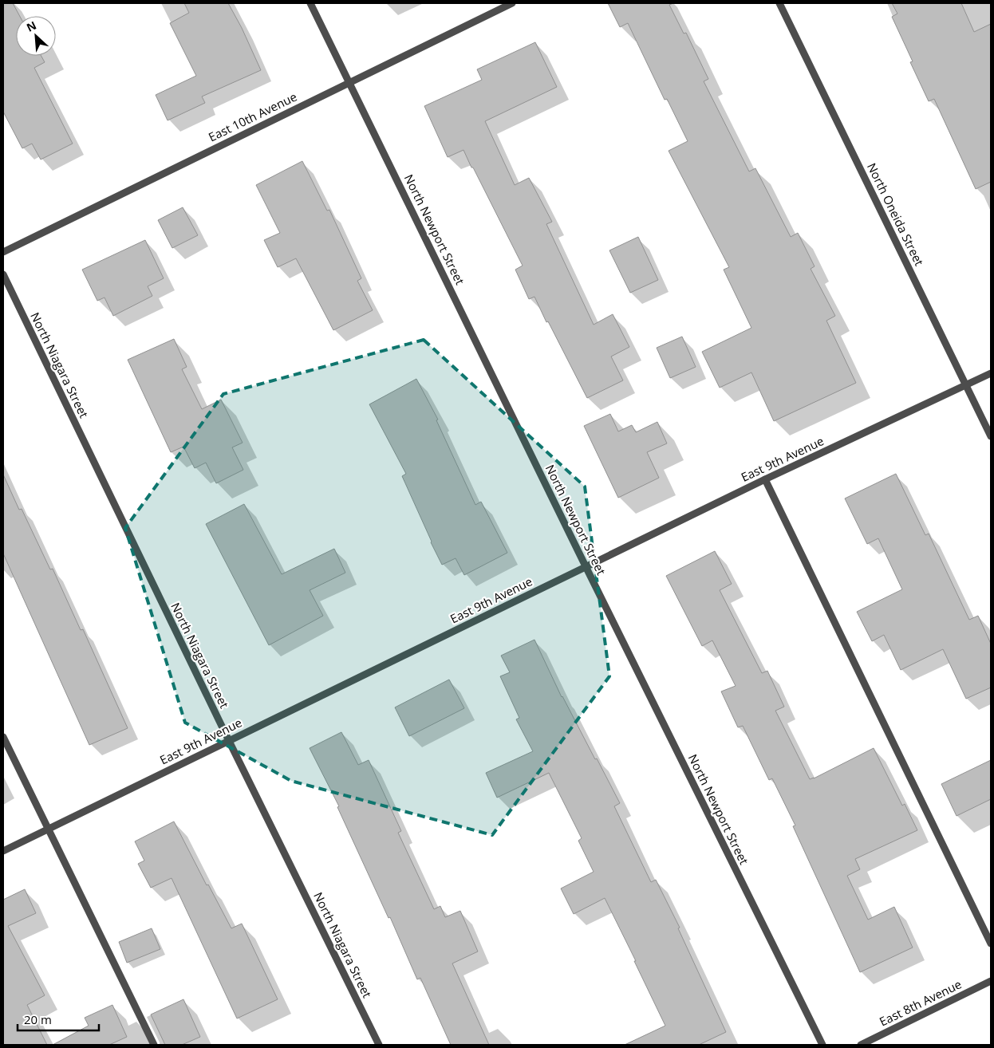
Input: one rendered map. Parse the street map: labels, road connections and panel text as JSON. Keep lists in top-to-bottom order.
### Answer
{
  "streets": {
    "street": [
      "East 10th Avenue",
      "North Oneida Street",
      "North Newport Street",
      "North Niagara Street",
      "East 9th Avenue",
      "East 8th Avenue"
    ]
  },
  "crossings": [
    ["East 10th Avenue", "North Newport Street"],
    ["North Oneida Street", "East 9th Avenue"],
    ["North Newport Street", "East 9th Avenue"],
    ["North Niagara Street", "East 9th Avenue"]
  ],
  "scale_bar": "20 m",
  "north": "top left"
}
